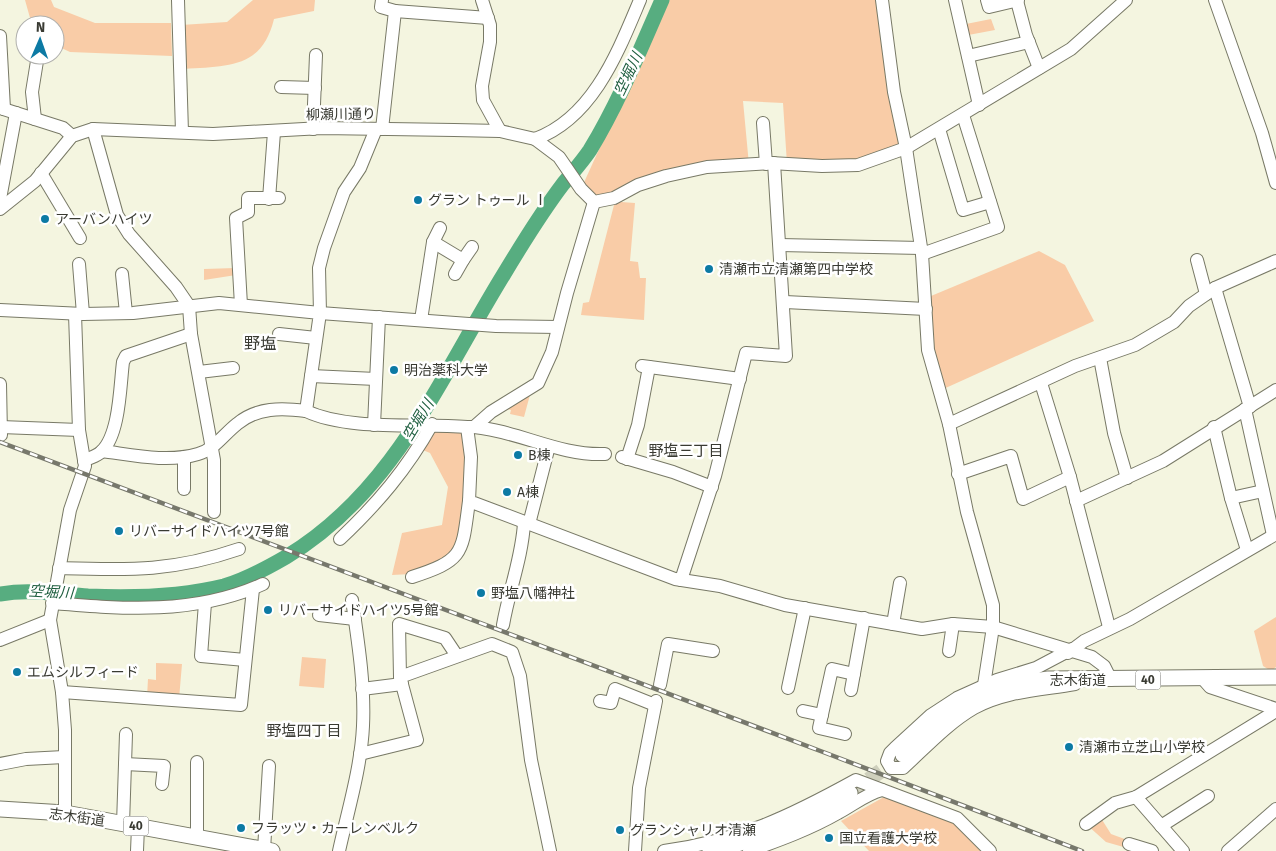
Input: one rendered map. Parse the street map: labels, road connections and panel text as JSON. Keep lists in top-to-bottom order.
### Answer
{
  "streets": {
    "main road": ["志木街道", "40"],
    "street": ["柳瀬川通り"]
  },
  "districts": ["野塩", "野塩三丁目", "野塩四丁目"],
  "water": ["空堀川"],
  "places": [
    "グラン トゥール Ⅰ",
    "アーバンハイツ",
    "清瀬市立清瀬第四中学校",
    "明治薬科大学",
    "B棟",
    "A棟",
    "リバーサイドハイツ7号館",
    "野塩八幡神社",
    "リバーサイドハイツ5号館",
    "エムシルフィード",
    "清瀬市立芝山小学校",
    "フラッツ・カーレンベルク",
    "グランシャリオ清瀬",
    "国立看護大学校"
  ],
  "north": "top"
}
